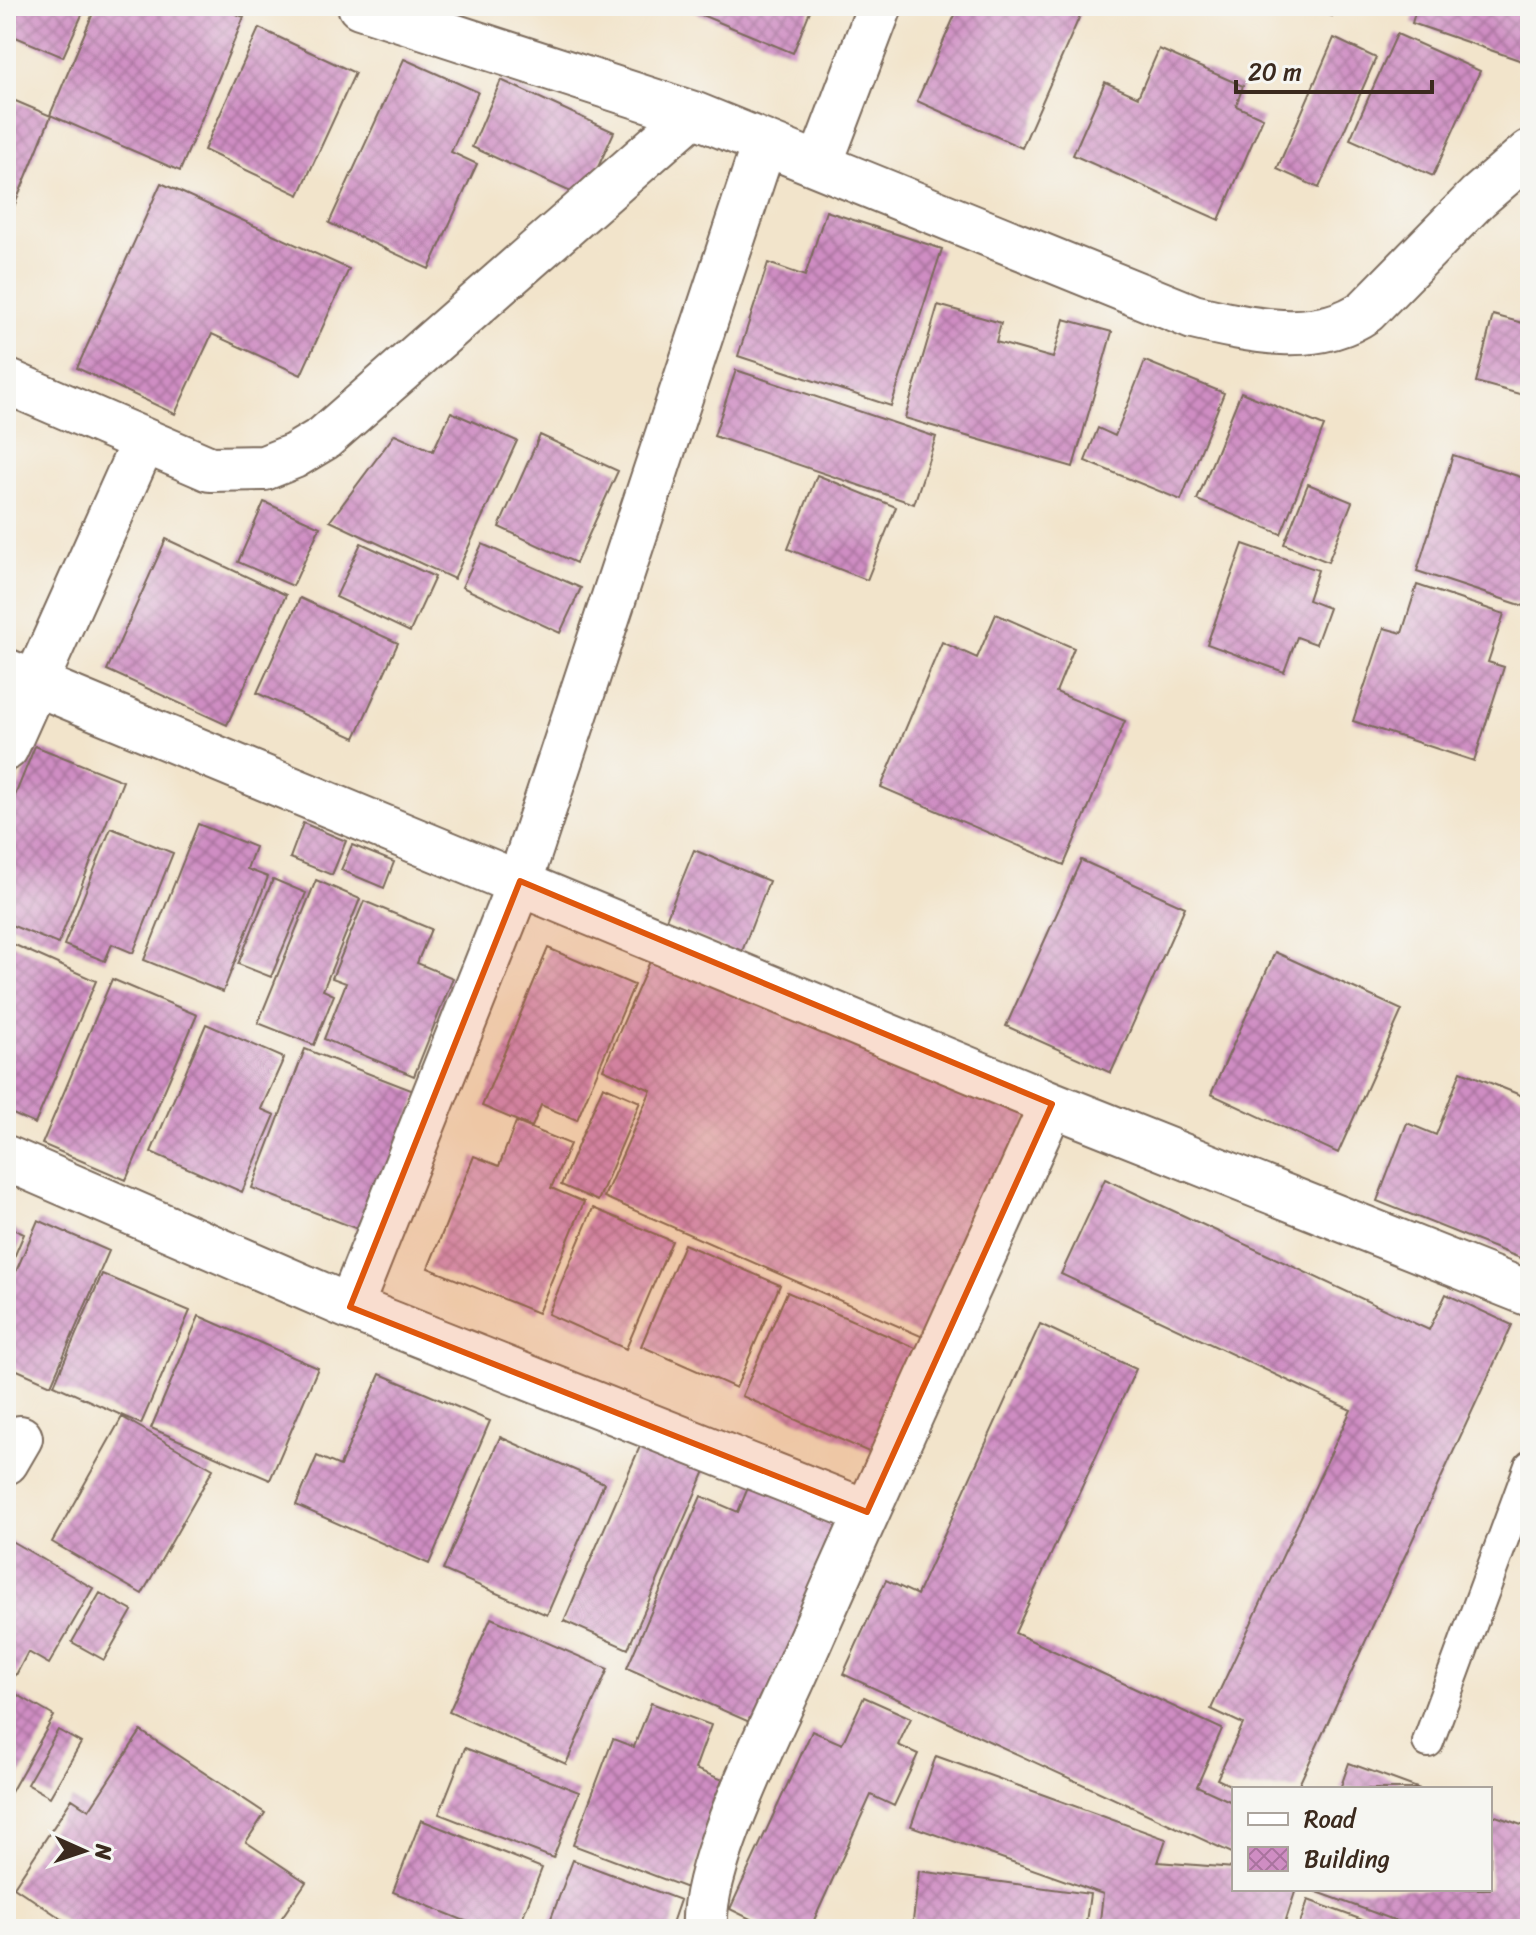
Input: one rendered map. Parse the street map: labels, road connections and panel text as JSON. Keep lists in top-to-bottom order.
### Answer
{
  "legend": ["Road", "Building"],
  "scale_bar": "20 m",
  "north": "right"
}
